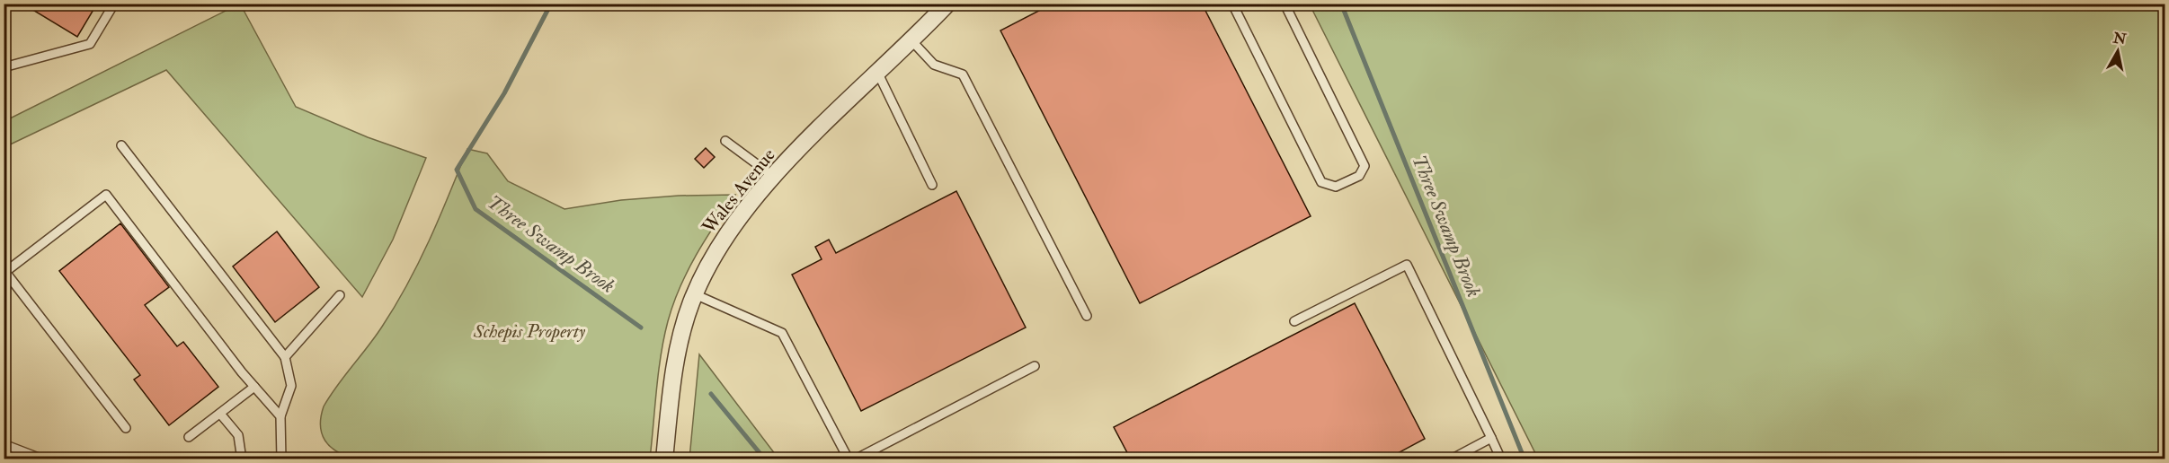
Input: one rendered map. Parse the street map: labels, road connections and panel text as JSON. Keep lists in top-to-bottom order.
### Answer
{
  "streets": {
    "street": ["Wales Avenue"]
  },
  "water": ["Three Swamp Brook"],
  "parks": ["Schepis Property"],
  "north": "top"
}
